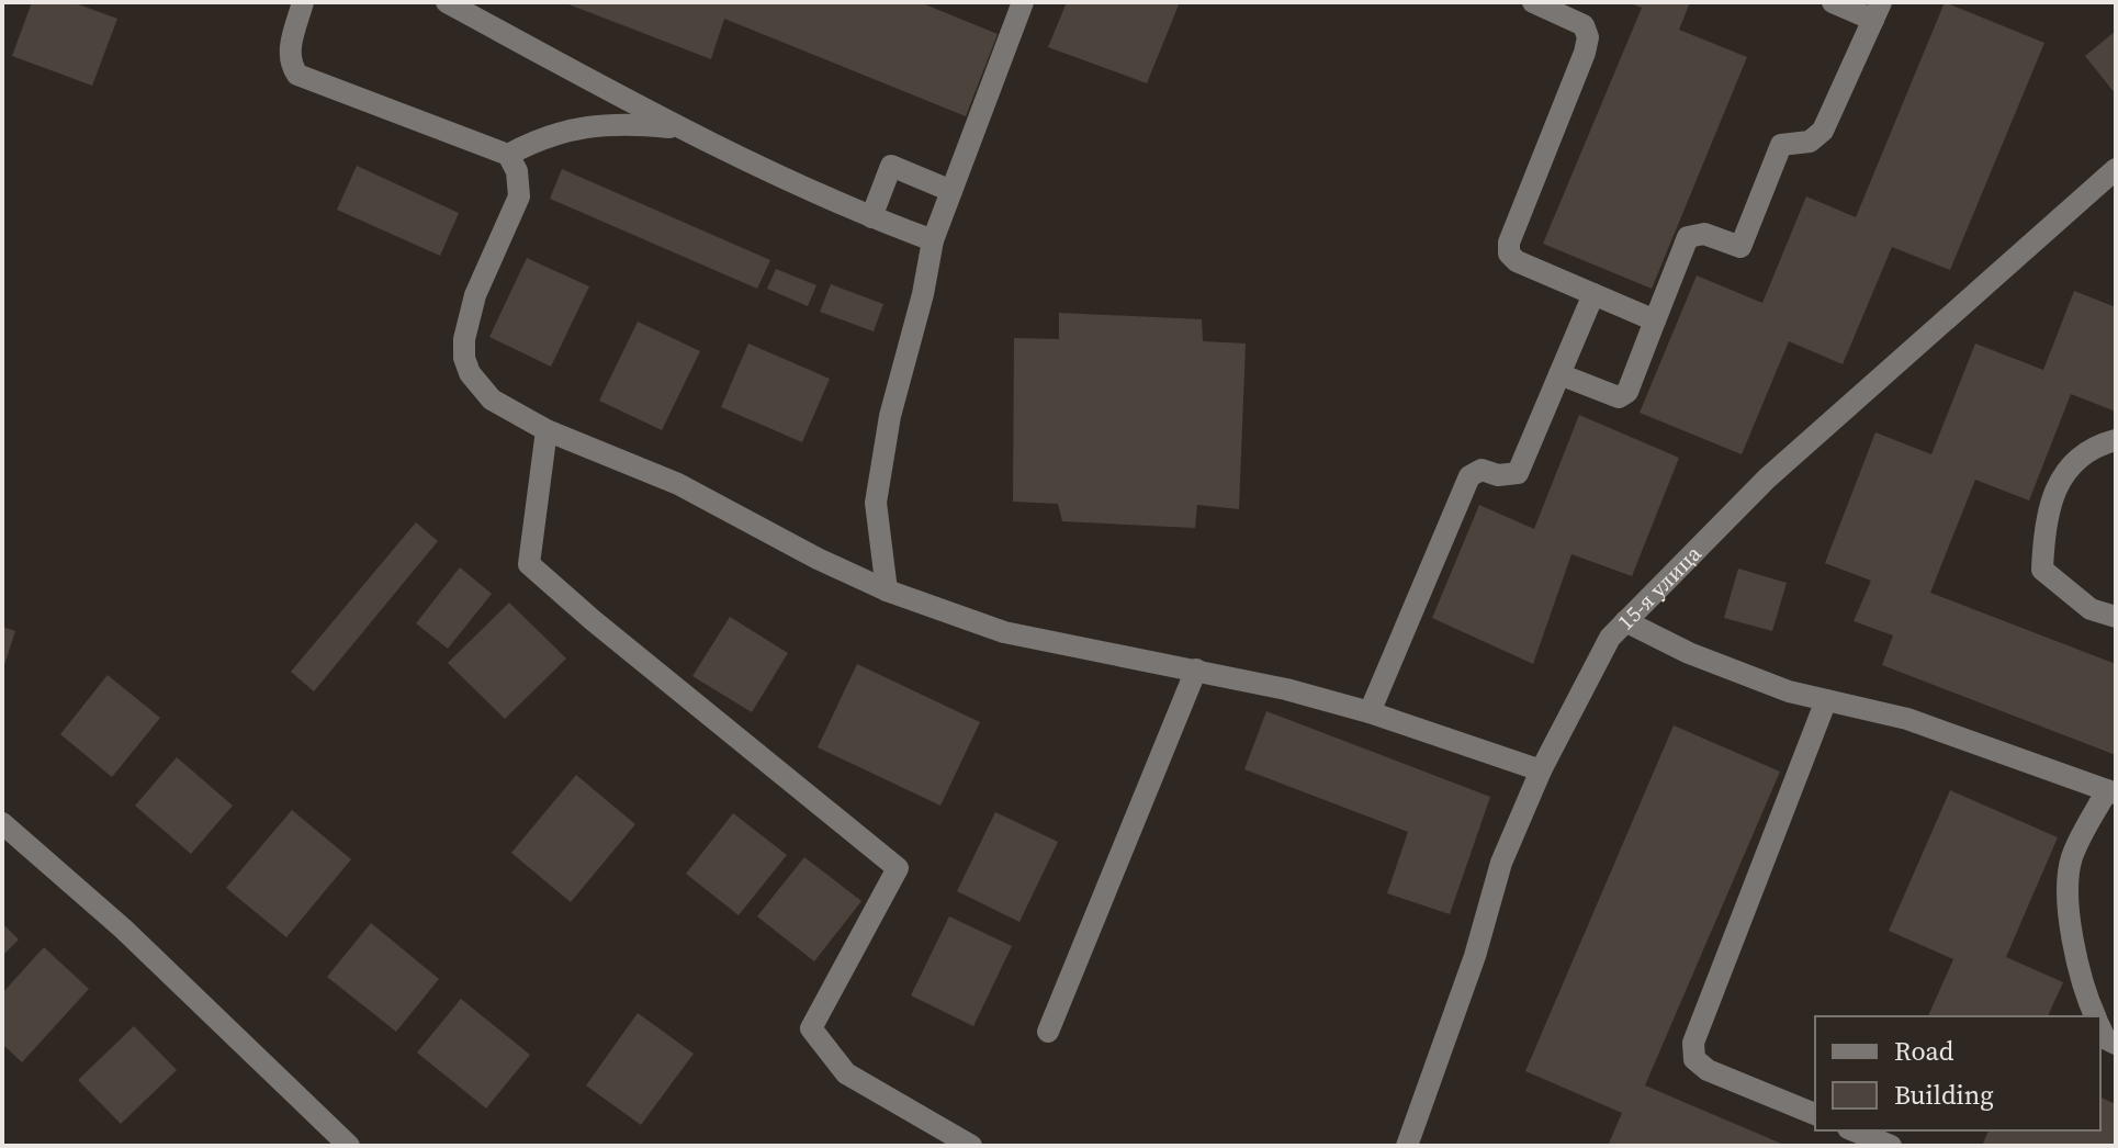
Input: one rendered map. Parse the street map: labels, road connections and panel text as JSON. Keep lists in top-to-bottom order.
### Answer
{
  "streets": {
    "street": ["15-я улица"]
  },
  "legend": ["Road", "Building"]
}
